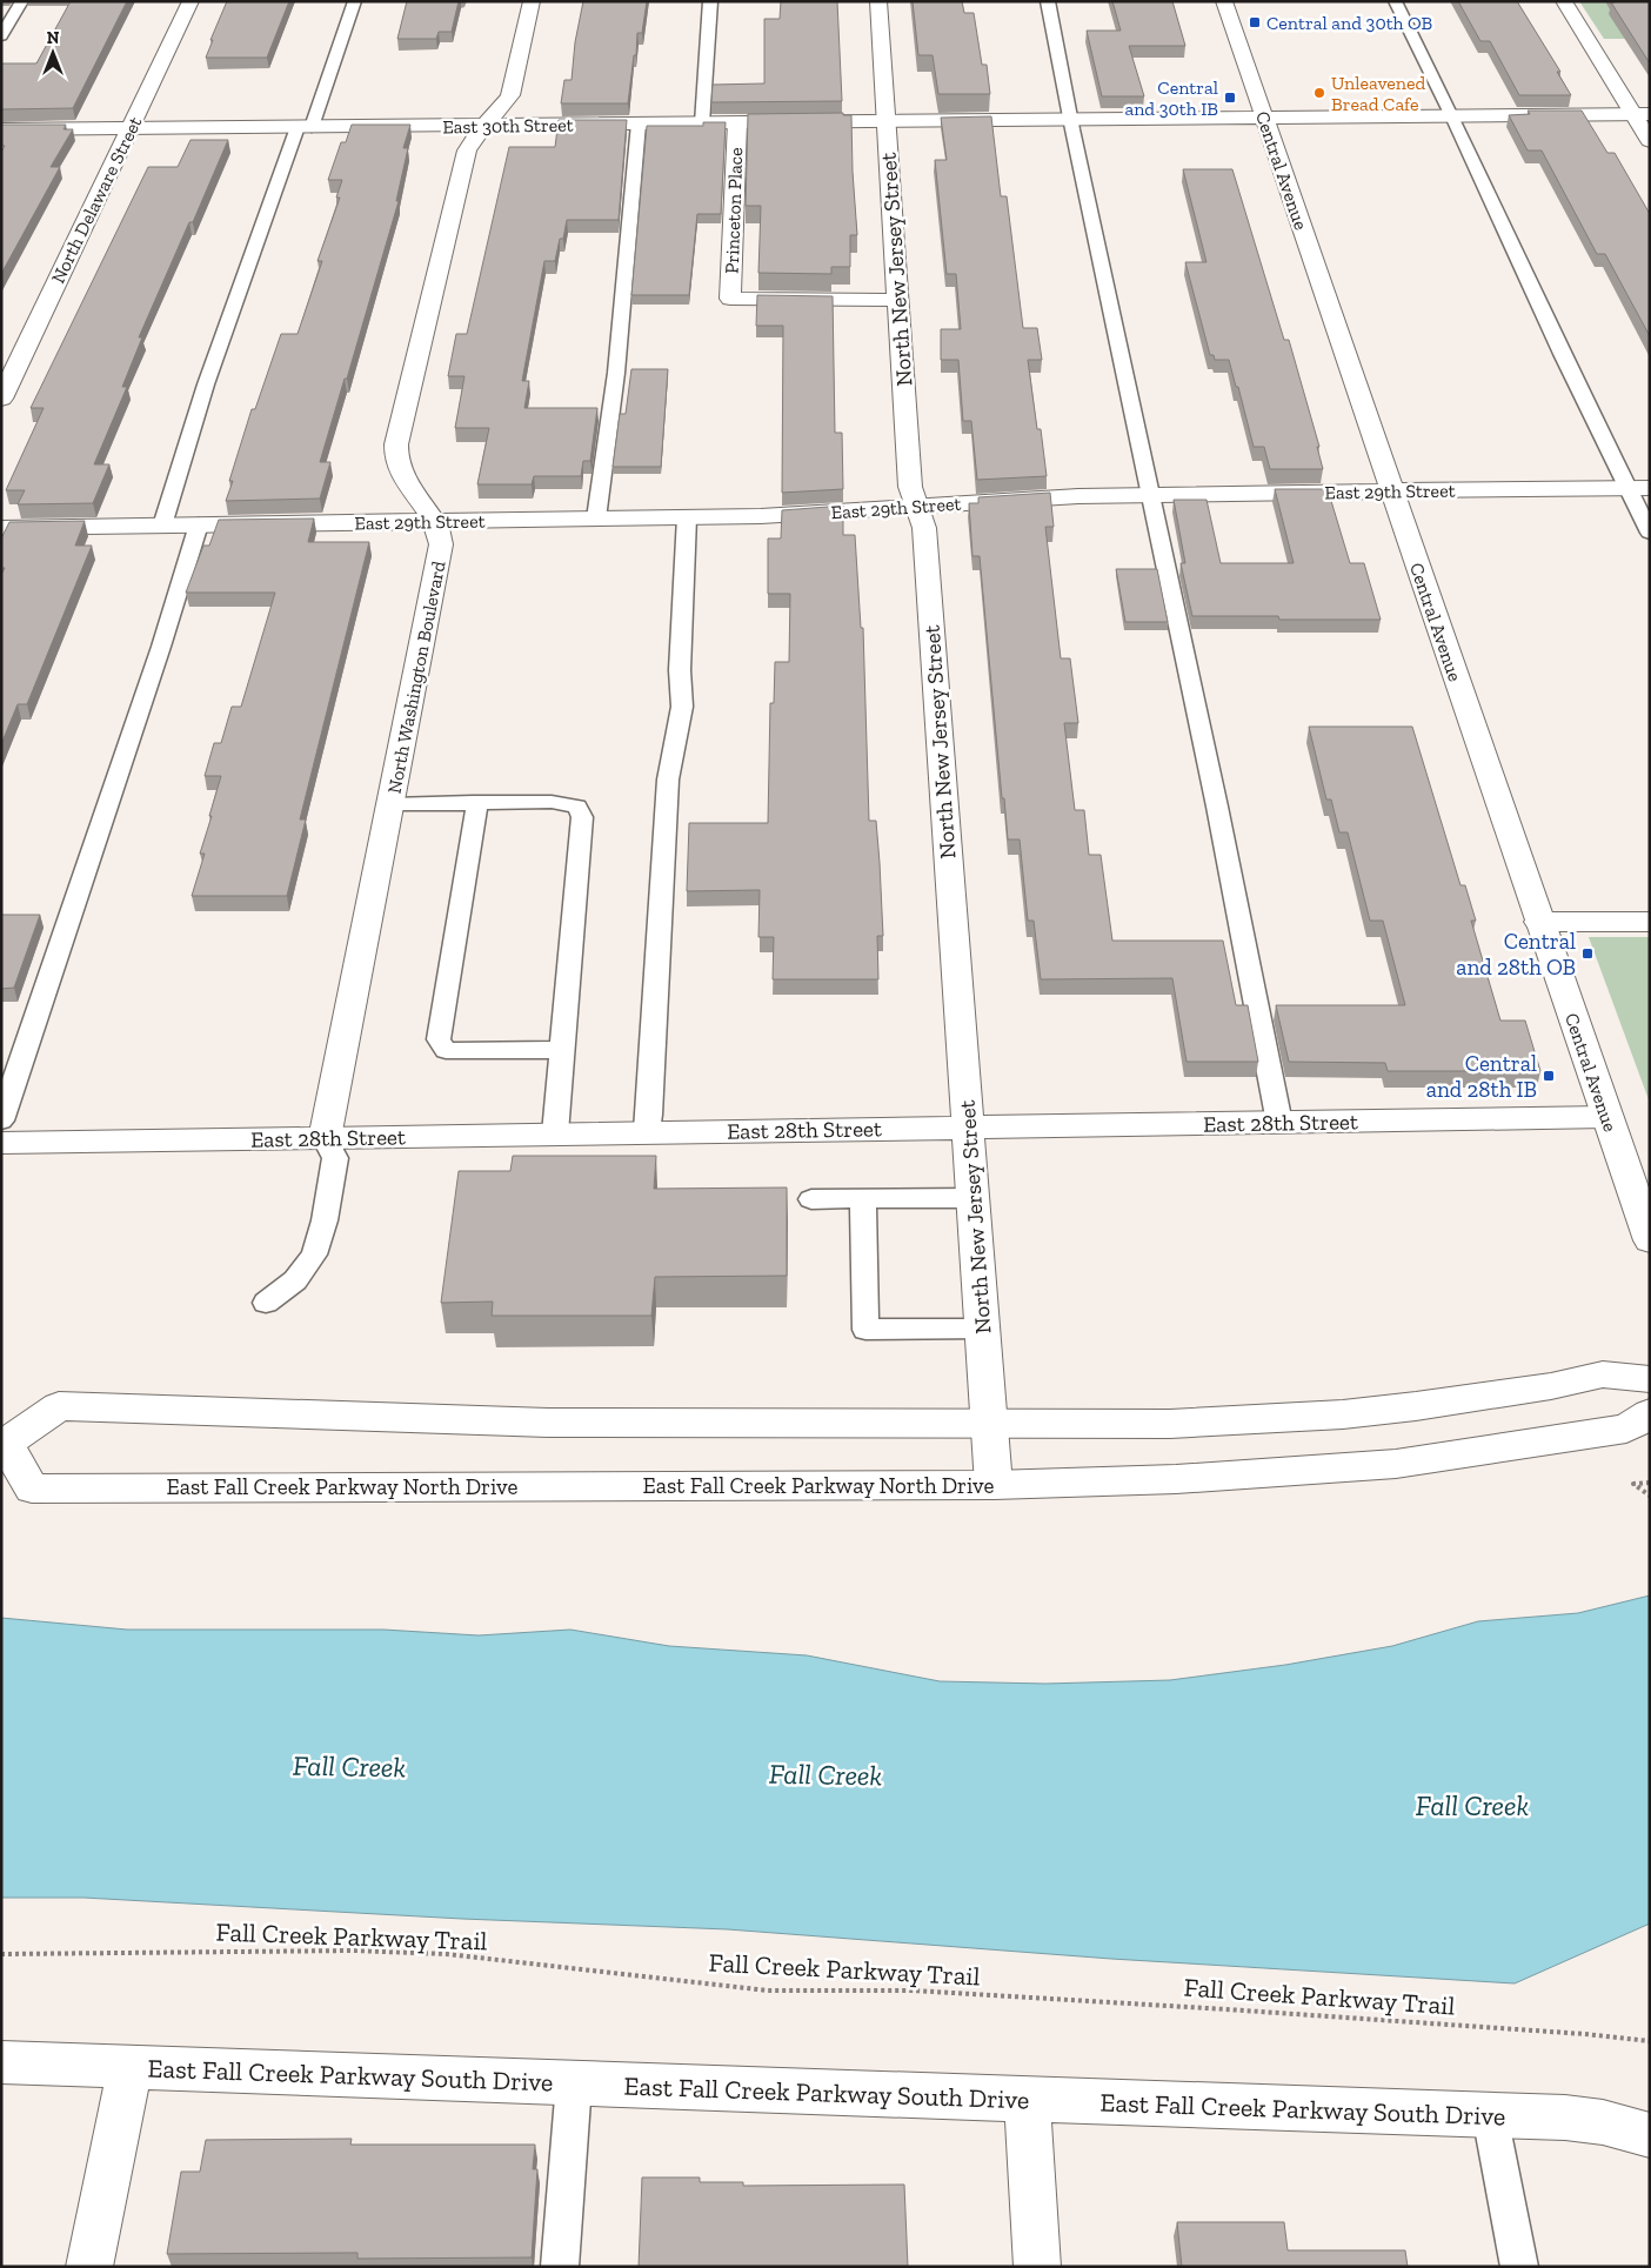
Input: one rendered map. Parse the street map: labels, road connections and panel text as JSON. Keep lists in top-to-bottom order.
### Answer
{
  "streets": {
    "street": [
      "East 30th Street",
      "Central Avenue",
      "North Delaware Street",
      "Princeton Place",
      "North New Jersey Street",
      "East 29th Street",
      "North Washington Boulevard",
      "East 28th Street",
      "East Fall Creek Parkway North Drive",
      "East Fall Creek Parkway South Drive"
    ],
    "path": ["Fall Creek Parkway Trail"]
  },
  "crossings": [
    ["East 30th Street", "Central Avenue"],
    ["East 30th Street", "North Delaware Street"],
    ["East 30th Street", "Princeton Place"],
    ["East 30th Street", "North New Jersey Street"],
    ["East 30th Street", "North Washington Boulevard"],
    ["Central Avenue", "East 29th Street"],
    ["Central Avenue", "East 28th Street"],
    ["Princeton Place", "North New Jersey Street"],
    ["North New Jersey Street", "East 29th Street"],
    ["North New Jersey Street", "East 28th Street"],
    ["North New Jersey Street", "East Fall Creek Parkway North Drive"],
    ["East 29th Street", "North Washington Boulevard"],
    ["North Washington Boulevard", "East 28th Street"]
  ],
  "water": ["Fall Creek"],
  "places": {
    "transit": [
      "Central and 30th OB",
      "Central and 30th IB",
      "Central and 28th OB",
      "Central and 28th IB"
    ],
    "other": ["Unleavened Bread Cafe"]
  },
  "north": "top"
}
